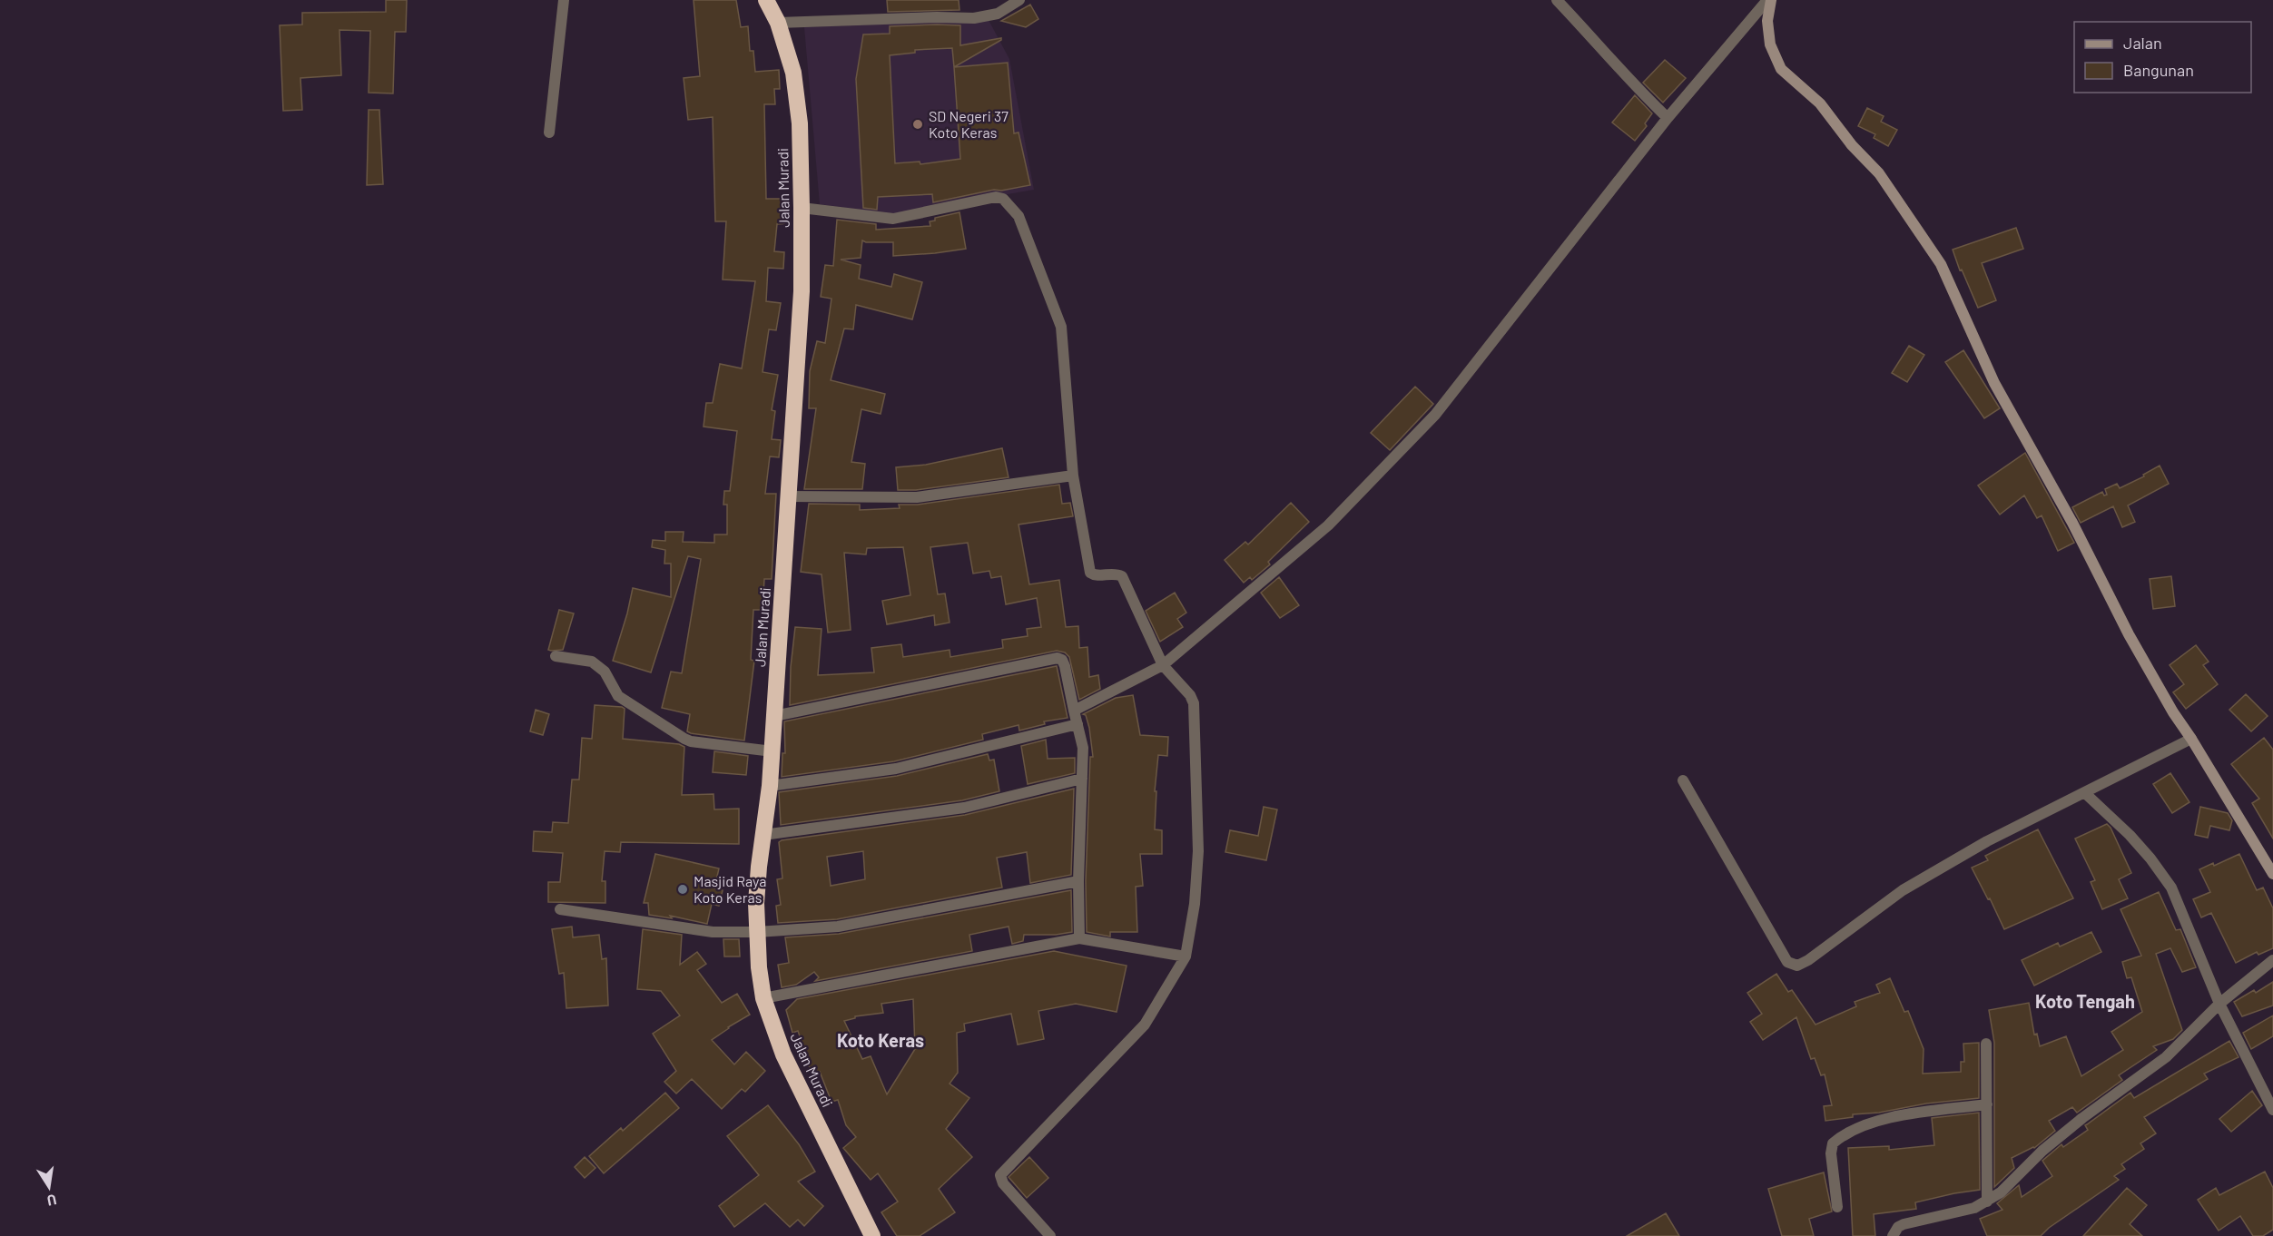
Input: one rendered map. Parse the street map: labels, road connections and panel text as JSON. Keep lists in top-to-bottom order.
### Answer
{
  "streets": {
    "highway": ["Jalan Muradi"]
  },
  "districts": ["Koto Tengah", "Koto Keras"],
  "places": ["SD Negeri 37 Koto Keras", "Masjid Raya Koto Keras"],
  "legend": ["Jalan", "Bangunan"],
  "north": "bottom"
}
